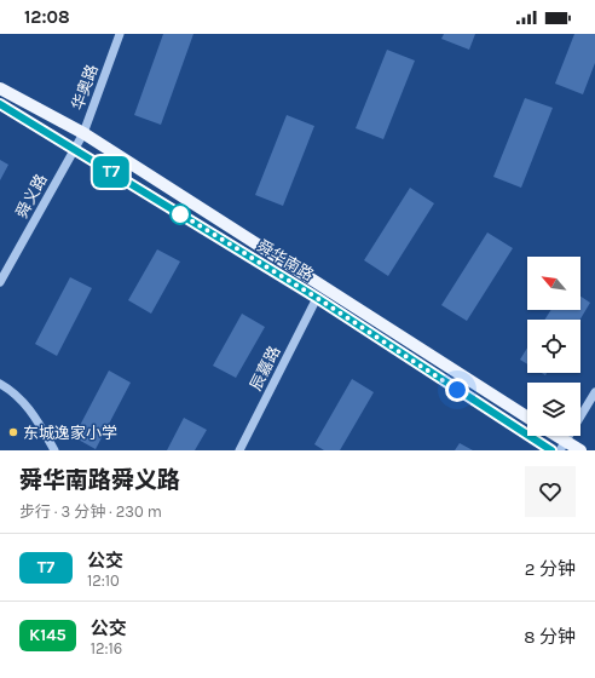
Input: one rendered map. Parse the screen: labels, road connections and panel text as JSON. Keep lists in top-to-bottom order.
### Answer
{
  "streets": {
    "main road": ["舜华南路"],
    "street": ["华奥路", "舜义路", "辰嘉路"]
  },
  "crossings": [
    ["华奥路", "舜义路"],
    ["华奥路", "舜华南路"],
    ["舜义路", "舜华南路"],
    ["舜华南路", "辰嘉路"]
  ],
  "places": ["东城逸家小学"],
  "lines": ["bus line T7"],
  "north": "top left",
  "page": {
    "status": "12:08",
    "on_map": "T7",
    "heading": ["舜华南路舜义路", "步行 · 3 分钟 · 230 m"],
    "list": [
      {
        "mark": "T7",
        "name": "公交",
        "note": "12:10",
        "value": "2 分钟"
      },
      {
        "mark": "K145",
        "name": "公交",
        "note": "12:16",
        "value": "8 分钟"
      }
    ]
  }
}
